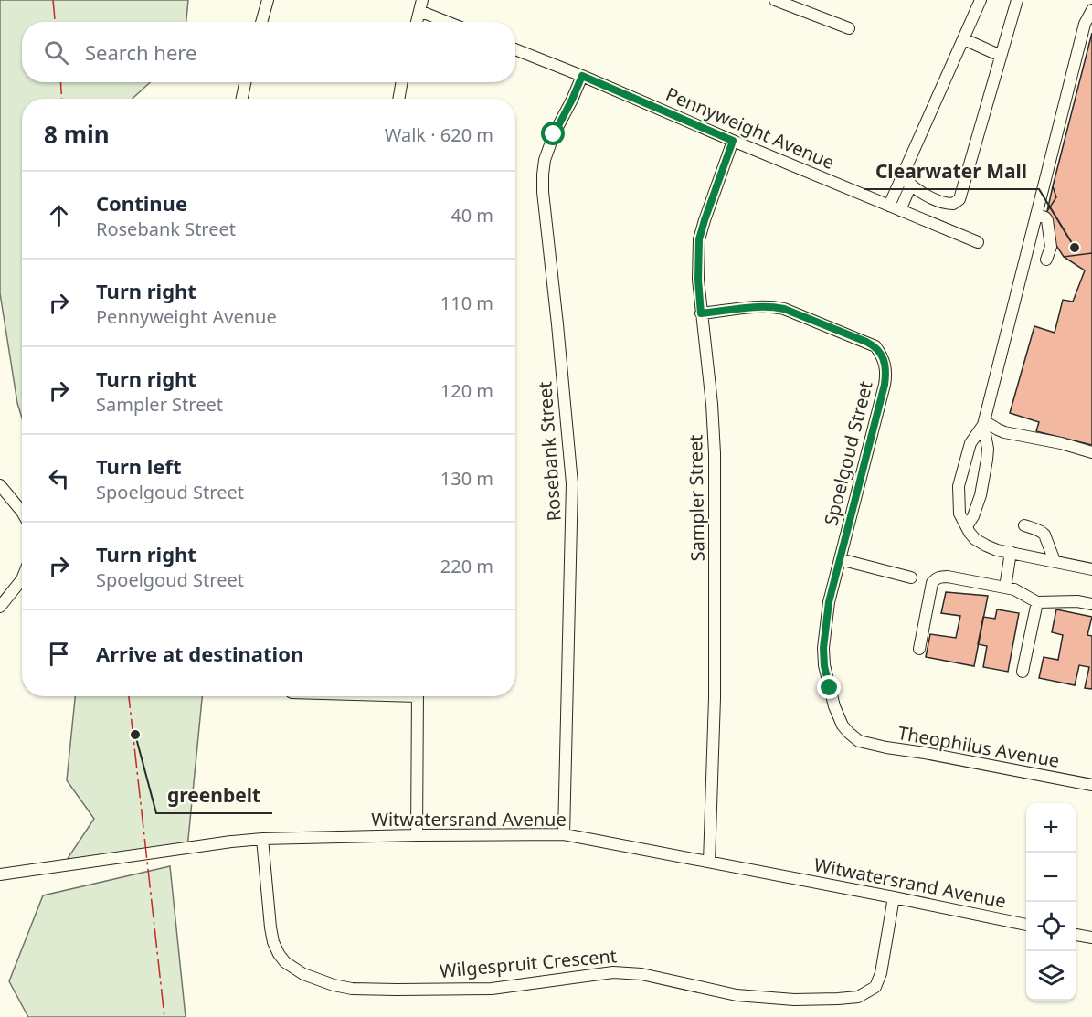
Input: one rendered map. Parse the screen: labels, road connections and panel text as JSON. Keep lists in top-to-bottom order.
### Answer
{
  "streets": {
    "street": [
      "Pennyweight Avenue",
      "Rosebank Street",
      "Spoelgoud Street",
      "Sampler Street",
      "Theophilus Avenue",
      "Witwatersrand Avenue",
      "Wilgespruit Crescent"
    ]
  },
  "crossings": [
    ["Pennyweight Avenue", "Rosebank Street"],
    ["Pennyweight Avenue", "Sampler Street"],
    ["Rosebank Street", "Witwatersrand Avenue"],
    ["Spoelgoud Street", "Sampler Street"],
    ["Spoelgoud Street", "Theophilus Avenue"],
    ["Sampler Street", "Witwatersrand Avenue"],
    ["Witwatersrand Avenue", "Wilgespruit Crescent"]
  ],
  "places": ["Clearwater Mall", "greenbelt"],
  "page": {
    "search": "Search here",
    "heading": ["8 min", "Walk · 620 m"],
    "list": [
      ["Continue", "Rosebank Street", "40 m"],
      ["Turn right", "Pennyweight Avenue", "110 m"],
      ["Turn right", "Sampler Street", "120 m"],
      ["Turn left", "Spoelgoud Street", "130 m"],
      ["Turn right", "Spoelgoud Street", "220 m"],
      "Arrive at destination"
    ],
    "map_buttons": ["+", "−"]
  }
}
